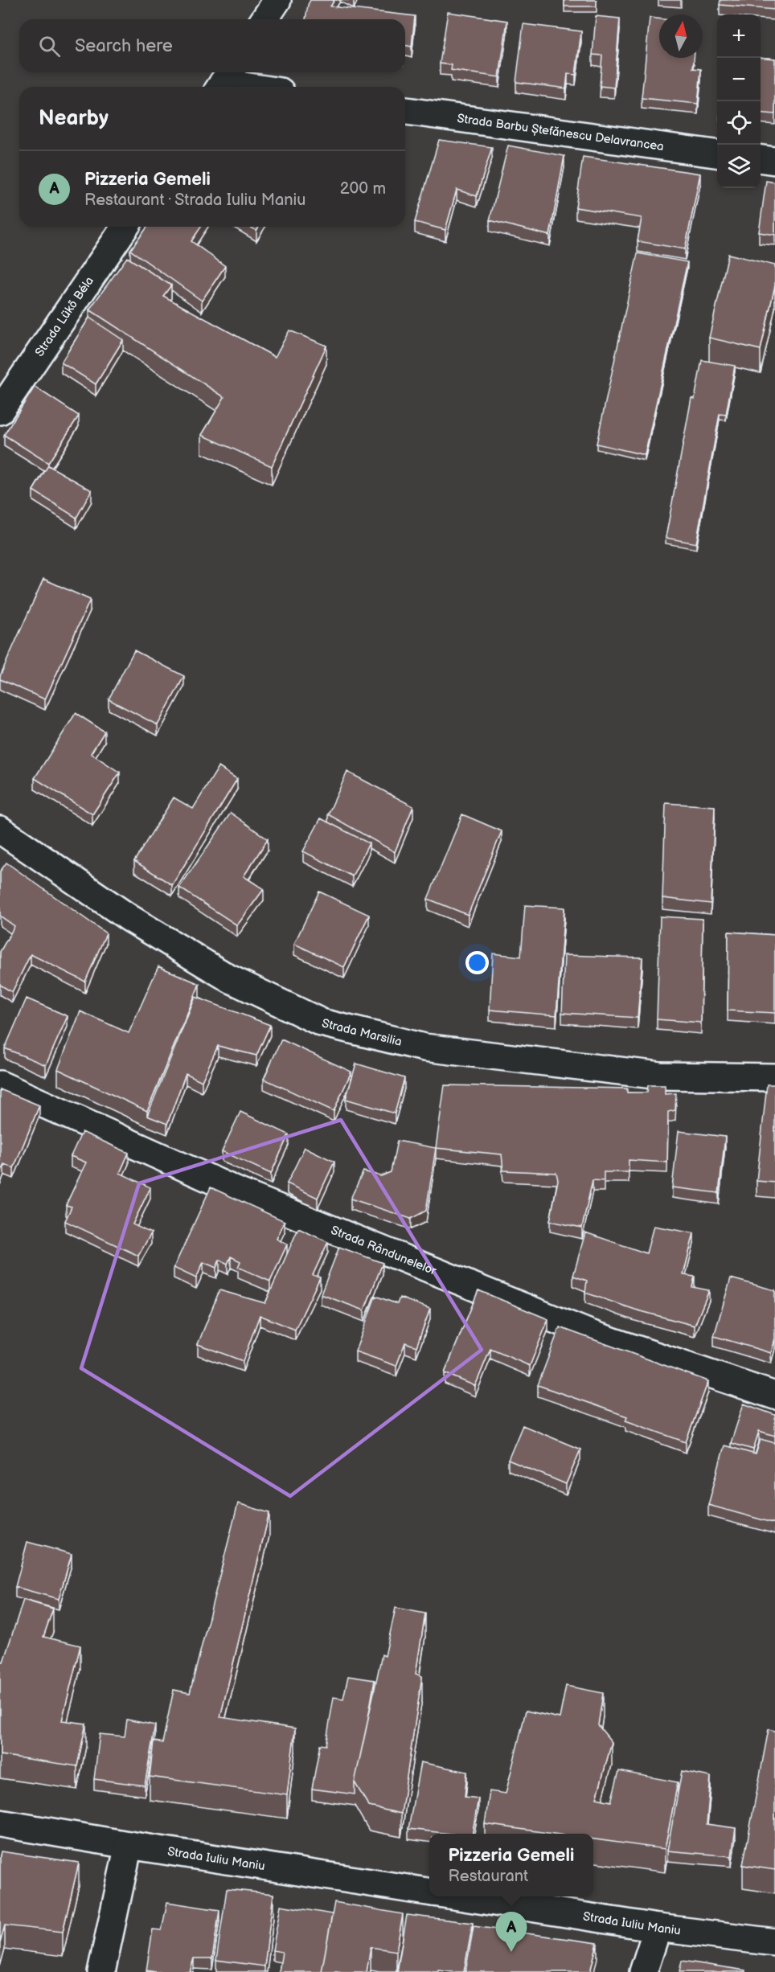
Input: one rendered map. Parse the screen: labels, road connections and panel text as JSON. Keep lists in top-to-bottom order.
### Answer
{
  "streets": {
    "street": [
      "Strada Barbu Ștefănescu Delavrancea",
      "Strada Lükő Béla",
      "Strada Marsilia",
      "Strada Rândunelelor",
      "Strada Iuliu Maniu"
    ]
  },
  "north": "top",
  "page": {
    "map_buttons": ["+", "−"],
    "search": "Search here",
    "heading": "Nearby",
    "list": [
      {
        "mark": "A",
        "name": "Pizzeria Gemeli",
        "note": "Restaurant · Strada Iuliu Maniu",
        "value": "200 m"
      }
    ],
    "popup": ["Pizzeria Gemeli", "Restaurant"],
    "pins": "A"
  }
}
